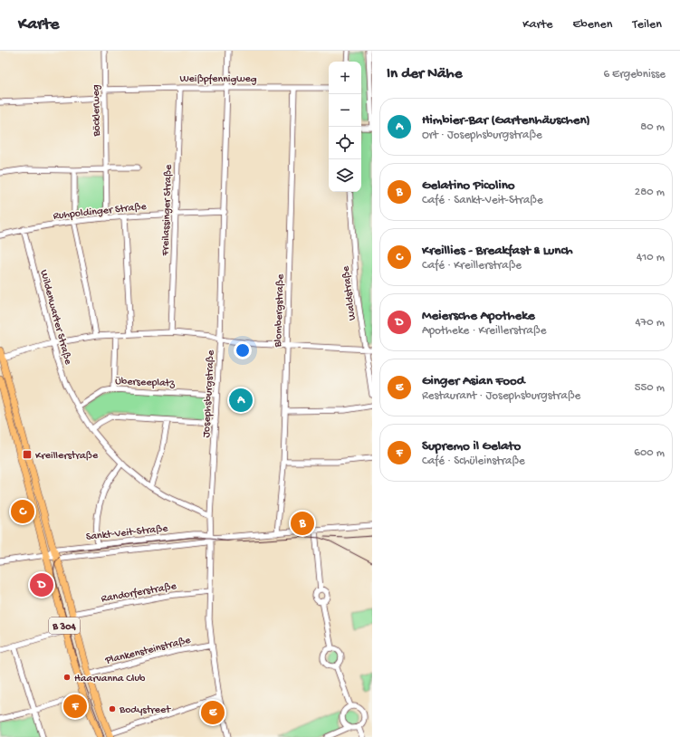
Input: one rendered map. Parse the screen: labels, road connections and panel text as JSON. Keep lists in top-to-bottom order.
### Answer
{
  "streets": {
    "main road": ["B 304"],
    "street": [
      "Weißpfennigweg",
      "Böcklerweg",
      "Ruhpoldinger Straße",
      "Freilassinger Straße",
      "Waldstraße",
      "Blombergstraße",
      "Wildenwarter Straße",
      "Überseeplatz",
      "Josephsburgstraße",
      "Sankt-Veit-Straße",
      "Randorferstraße",
      "Plankensteinstraße"
    ]
  },
  "crossings": [
    ["Weißpfennigweg", "Böcklerweg"],
    ["Weißpfennigweg", "Freilassinger Straße"],
    ["Weißpfennigweg", "Blombergstraße"],
    ["Weißpfennigweg", "Josephsburgstraße"],
    ["Böcklerweg", "Ruhpoldinger Straße"],
    ["Ruhpoldinger Straße", "Freilassinger Straße"],
    ["Ruhpoldinger Straße", "Wildenwarter Straße"],
    ["Ruhpoldinger Straße", "Josephsburgstraße"],
    ["Blombergstraße", "Sankt-Veit-Straße"],
    ["Wildenwarter Straße", "Überseeplatz"],
    ["Wildenwarter Straße", "Josephsburgstraße"],
    ["Überseeplatz", "Josephsburgstraße"],
    ["Josephsburgstraße", "Sankt-Veit-Straße"],
    ["Josephsburgstraße", "Randorferstraße"],
    ["Josephsburgstraße", "Plankensteinstraße"],
    ["Sankt-Veit-Straße", "B 304"],
    ["Randorferstraße", "B 304"],
    ["B 304", "Plankensteinstraße"]
  ],
  "places": {
    "transit": ["Kreillerstraße"],
    "other": ["Haarvanna Club", "Bodystreet"]
  },
  "page": {
    "header": "Karte",
    "nav": ["Karte", "Ebenen", "Teilen"],
    "heading": ["In der Nähe", "6 Ergebnisse"],
    "map_buttons": ["+", "−"],
    "list": [
      {
        "mark": "A",
        "name": "Himbier-Bar (Gartenhäuschen)",
        "note": "Ort · Josephsburgstraße",
        "value": "80 m"
      },
      {
        "mark": "B",
        "name": "Gelatino Picolino",
        "note": "Café · Sankt-Veit-Straße",
        "value": "280 m"
      },
      {
        "mark": "C",
        "name": "Kreillies - Breakfast & Lunch",
        "note": "Café · Kreillerstraße",
        "value": "410 m"
      },
      {
        "mark": "D",
        "name": "Meiersche Apotheke",
        "note": "Apotheke · Kreillerstraße",
        "value": "470 m"
      },
      {
        "mark": "E",
        "name": "Ginger Asian Food",
        "note": "Restaurant · Josephsburgstraße",
        "value": "550 m"
      },
      {
        "mark": "F",
        "name": "Supremo il Gelato",
        "note": "Café · Schüleinstraße",
        "value": "600 m"
      }
    ],
    "pins": [
      "A",
      "C",
      "B",
      "D",
      "F",
      "E"
    ]
  }
}
